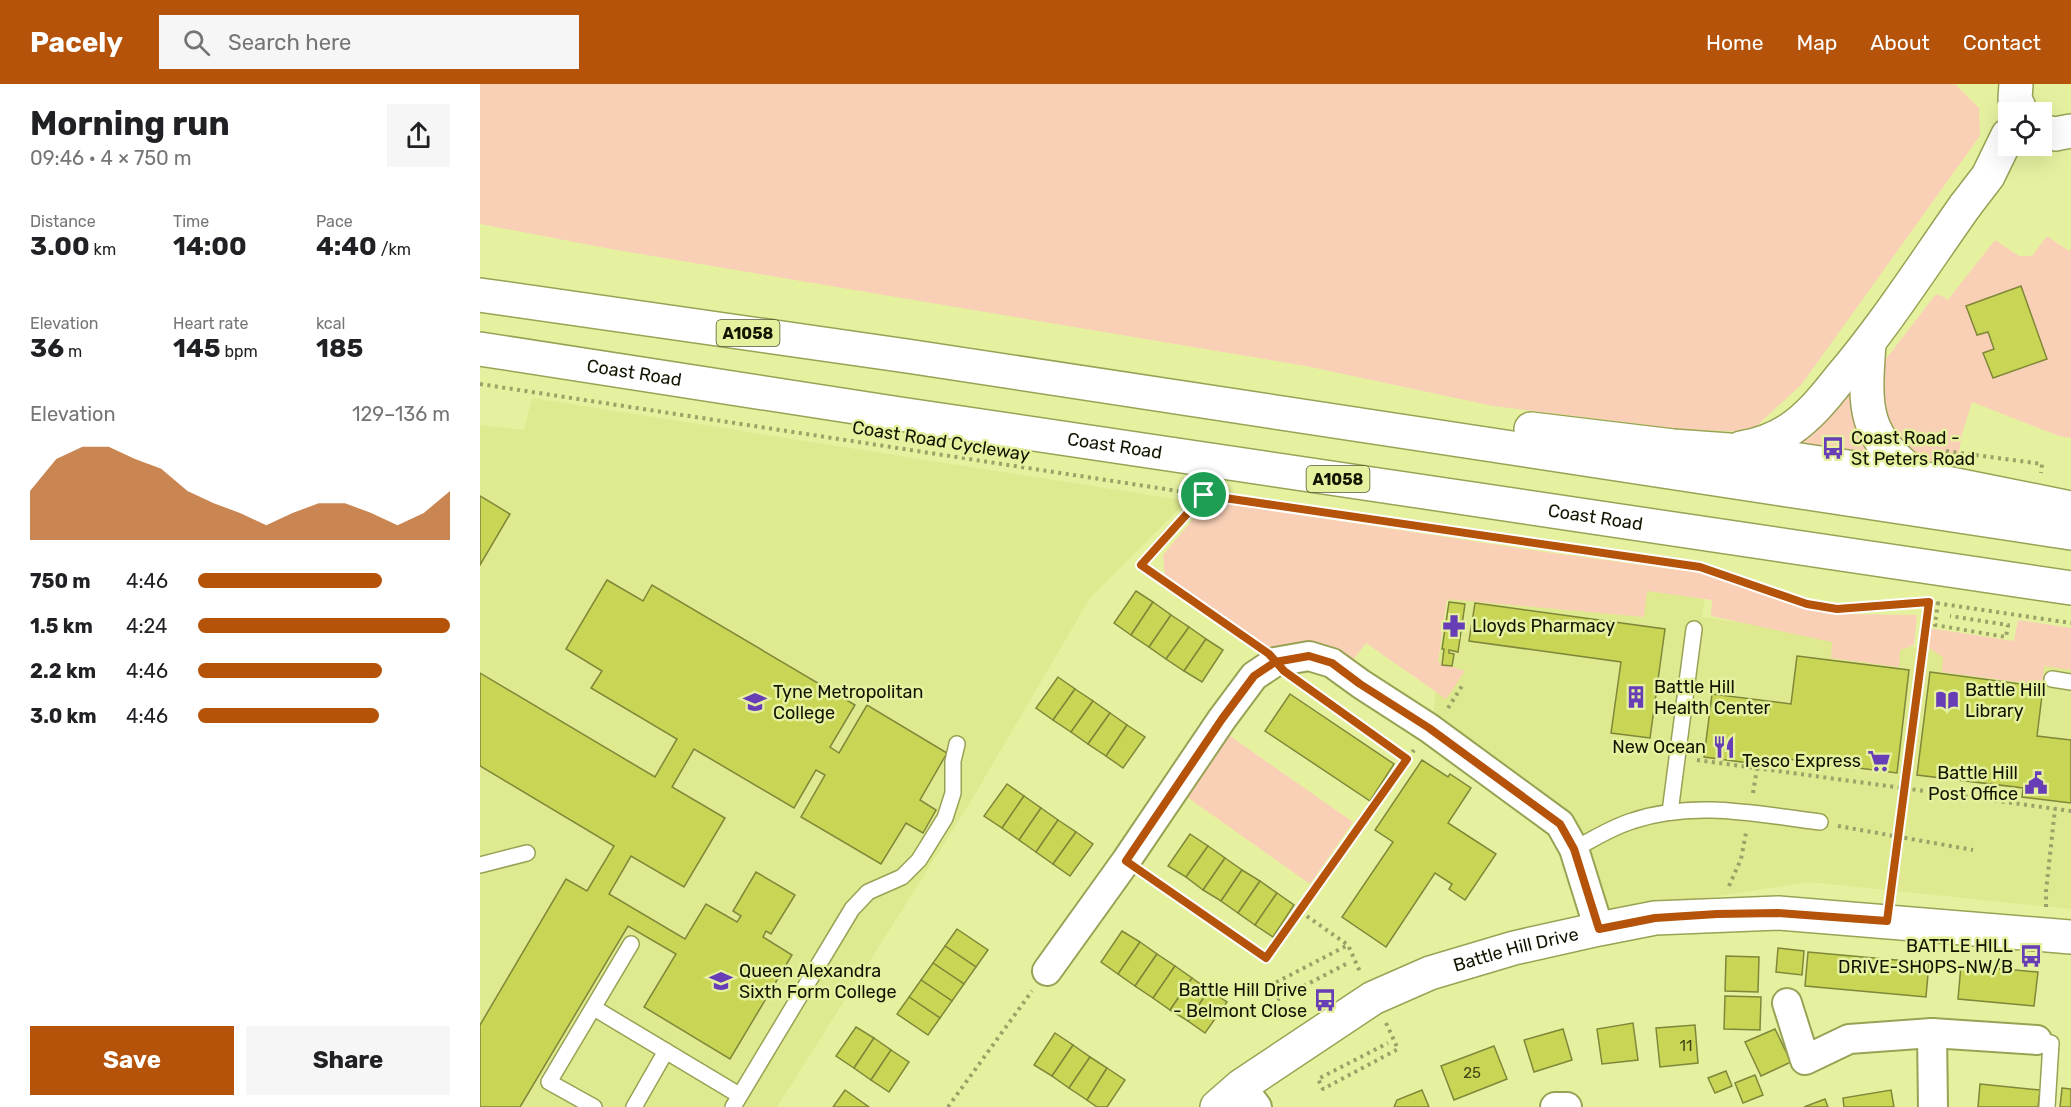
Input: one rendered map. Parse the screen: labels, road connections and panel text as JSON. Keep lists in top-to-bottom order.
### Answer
{
  "streets": {
    "main road": ["A1058", "Coast Road", "Battle Hill Drive"],
    "path": ["Coast Road Cycleway"]
  },
  "places": {
    "bus stop": ["Coast Road - St Peters Road", "BATTLE HILL DRIVE-SHOPS-NW/B", "Battle Hill Drive - Belmont Close"],
    "pharmacy": ["Lloyds Pharmacy"],
    "building": ["Battle Hill Health Center"],
    "library": ["Battle Hill Library"],
    "school or university": ["Tyne Metropolitan College", "Queen Alexandra Sixth Form College"],
    "restaurant": ["New Ocean"],
    "supermarket": ["Tesco Express"],
    "public building": ["Battle Hill Post Office"]
  },
  "house_numbers": ["11", "25"],
  "page": {
    "header": "Pacely",
    "search": "Search here",
    "nav": [
      "Home",
      "Map",
      "About",
      "Contact"
    ],
    "heading": ["Morning run", "09:46 · 4 × 750 m"],
    "stats": [
      ["Distance", "3.00 km"],
      ["Time", "14:00"],
      ["Pace", "4:40 /km"],
      ["Elevation", "36 m"],
      ["Heart rate", "145 bpm"],
      ["kcal", "185"]
    ],
    "chart": ["Elevation", "129–136 m"],
    "list": [
      {
        "name": "750 m",
        "note": "4:46"
      },
      {
        "name": "1.5 km",
        "note": "4:24"
      },
      {
        "name": "2.2 km",
        "note": "4:46"
      },
      {
        "name": "3.0 km",
        "note": "4:46"
      }
    ],
    "buttons": ["Save", "Share"]
  }
}
